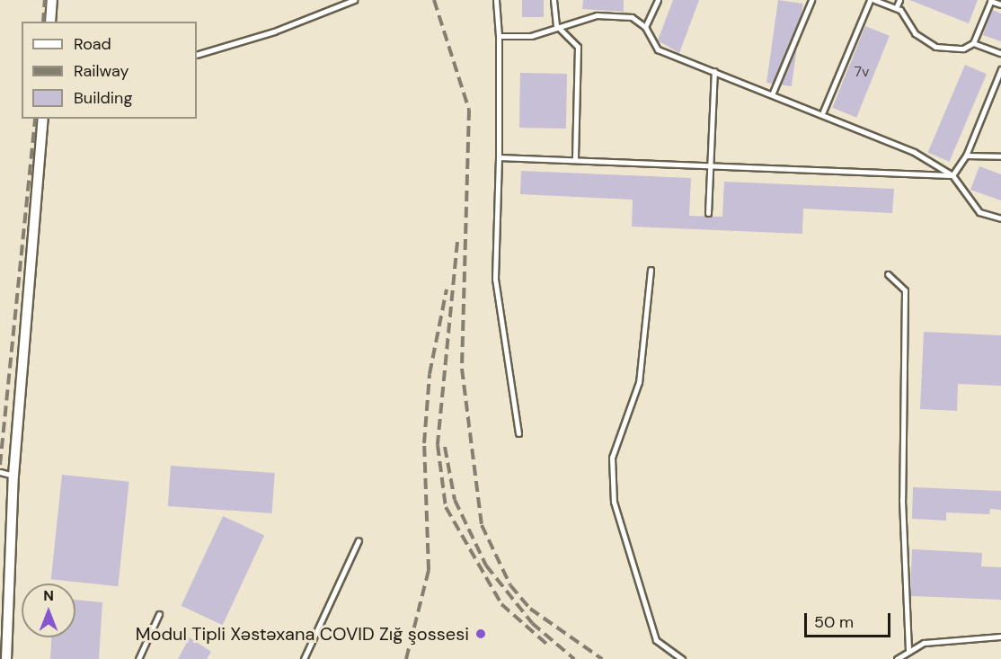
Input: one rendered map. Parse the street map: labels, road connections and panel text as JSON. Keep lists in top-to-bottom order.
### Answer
{
  "places": ["Modul Tipli Xəstəxana COVID Zığ şossesi"],
  "house_numbers": ["7v"],
  "legend": ["Road", "Railway", "Building"],
  "scale_bar": "50 m",
  "north": "top"
}
